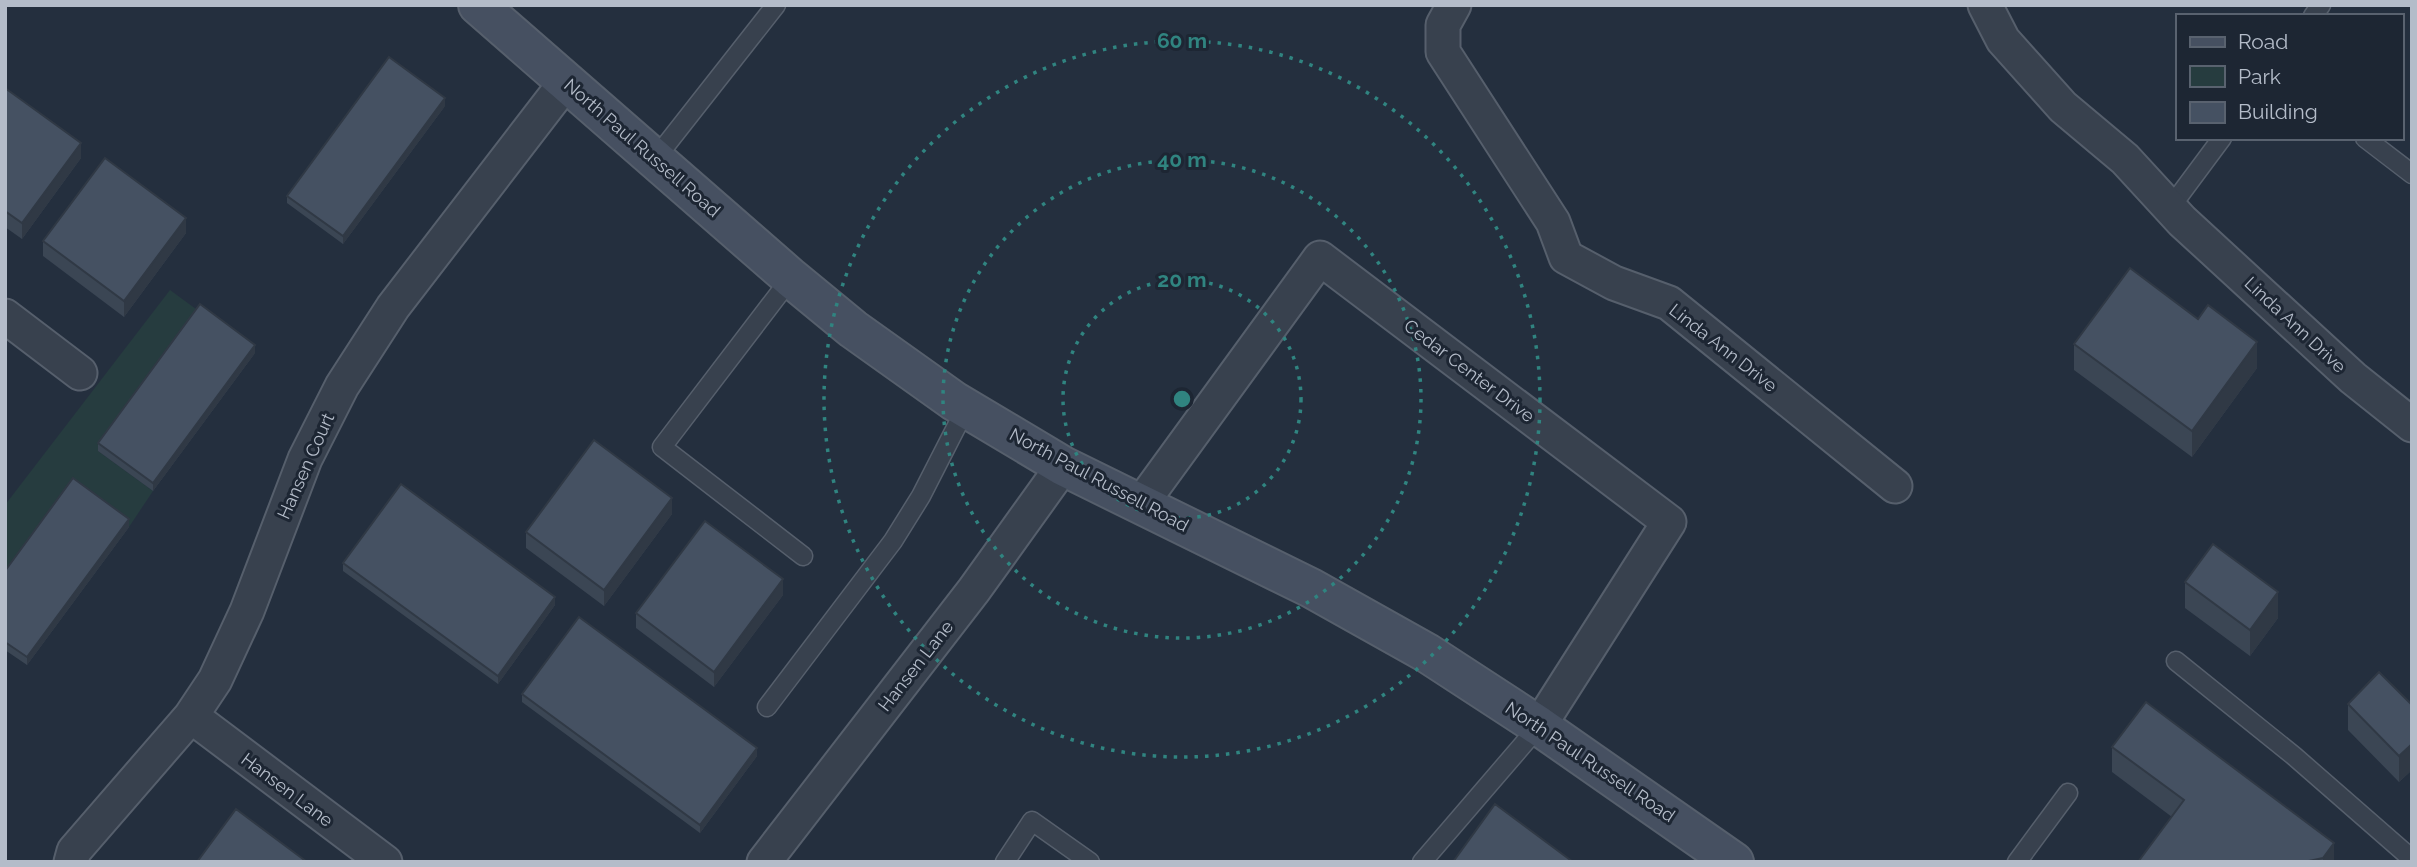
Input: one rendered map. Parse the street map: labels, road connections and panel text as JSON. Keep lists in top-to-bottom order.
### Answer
{
  "streets": {
    "street": [
      "North Paul Russell Road",
      "Linda Ann Drive",
      "Cedar Center Drive",
      "Hansen Court",
      "Hansen Lane"
    ]
  },
  "crossings": [
    ["North Paul Russell Road", "Cedar Center Drive"],
    ["North Paul Russell Road", "Hansen Court"],
    ["North Paul Russell Road", "Hansen Lane"],
    ["Hansen Court", "Hansen Lane"]
  ],
  "legend": ["Road", "Park", "Building"],
  "rings": ["60 m", "40 m", "20 m"]
}
